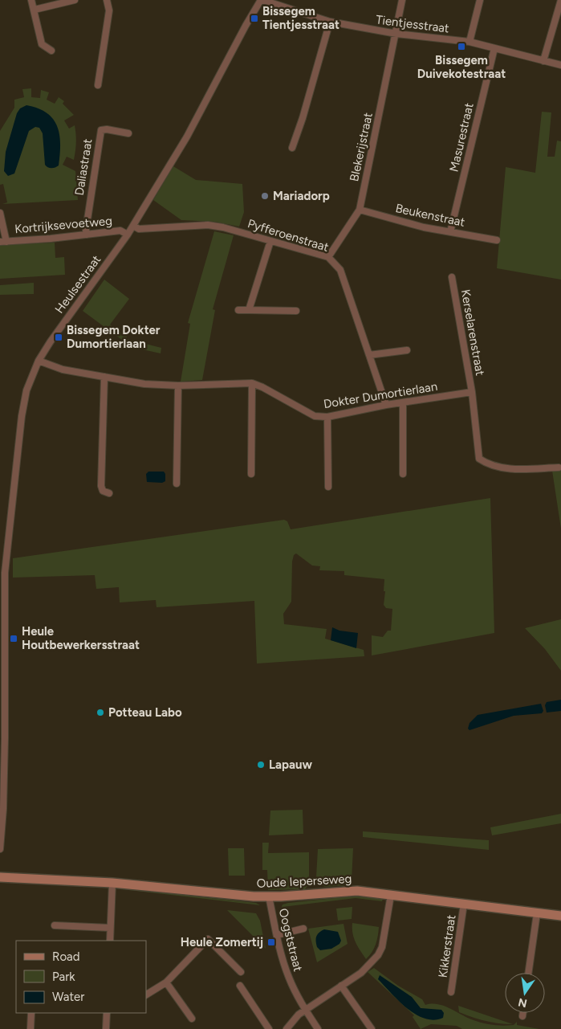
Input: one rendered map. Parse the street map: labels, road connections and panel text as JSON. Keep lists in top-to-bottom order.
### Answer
{
  "streets": {
    "street": [
      "Tientjesstraat",
      "Masurestraat",
      "Blekerijstraat",
      "Daliastraat",
      "Beukenstraat",
      "Kortrijksevoetweg",
      "Pyfferoenstraat",
      "Heulsestraat",
      "Kerselarenstraat",
      "Dokter Dumortierlaan",
      "Oude Ieperseweg",
      "Oogststraat",
      "Kikkerstraat"
    ]
  },
  "crossings": [
    ["Tientjesstraat", "Masurestraat"],
    ["Tientjesstraat", "Blekerijstraat"],
    ["Tientjesstraat", "Heulsestraat"],
    ["Masurestraat", "Beukenstraat"],
    ["Blekerijstraat", "Beukenstraat"],
    ["Blekerijstraat", "Pyfferoenstraat"],
    ["Daliastraat", "Kortrijksevoetweg"],
    ["Kortrijksevoetweg", "Heulsestraat"],
    ["Pyfferoenstraat", "Heulsestraat"],
    ["Pyfferoenstraat", "Dokter Dumortierlaan"],
    ["Heulsestraat", "Dokter Dumortierlaan"],
    ["Kerselarenstraat", "Dokter Dumortierlaan"],
    ["Oude Ieperseweg", "Oogststraat"],
    ["Oude Ieperseweg", "Kikkerstraat"]
  ],
  "places": {
    "transit": [
      "Bissegem Tientjesstraat",
      "Bissegem Duivekotestraat",
      "Bissegem Dokter Dumortierlaan",
      "Heule Houtbewerkersstraat",
      "Heule Zomertij"
    ],
    "other": ["Mariadorp", "Potteau Labo", "Lapauw"]
  },
  "legend": ["Road", "Park", "Water"],
  "north": "bottom"
}
